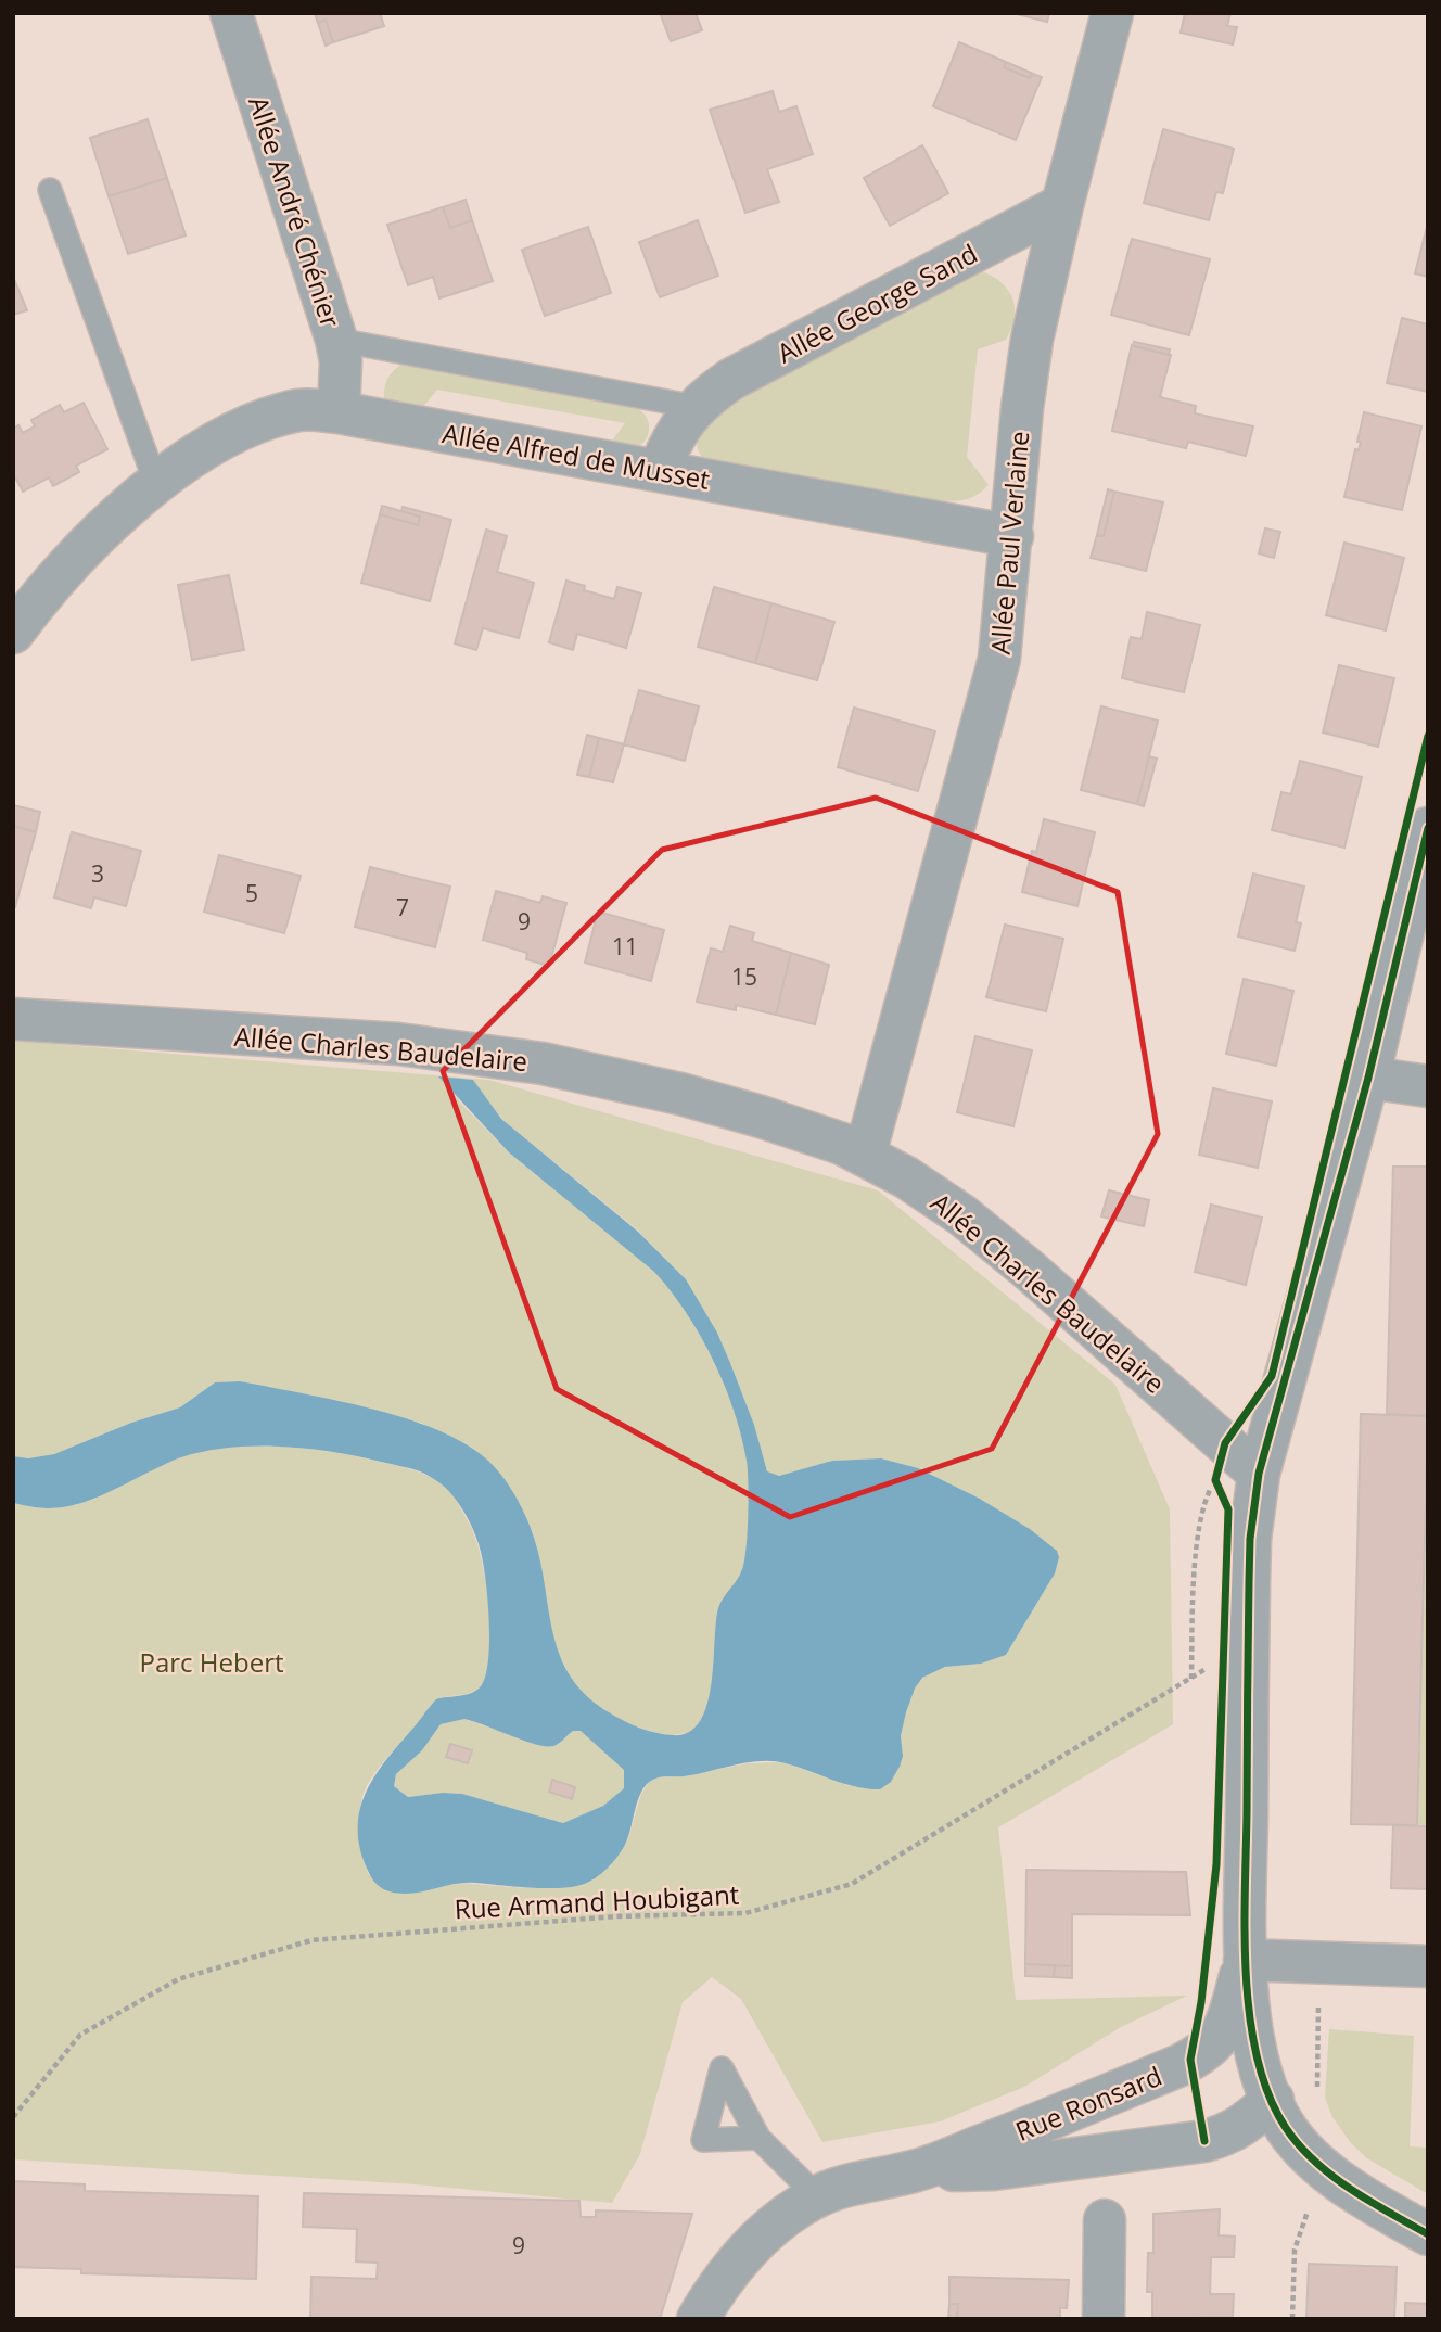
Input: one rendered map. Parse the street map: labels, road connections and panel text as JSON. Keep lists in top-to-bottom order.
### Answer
{
  "streets": {
    "street": [
      "Allée André Chénier",
      "Allée George Sand",
      "Allée Alfred de Musset",
      "Allée Paul Verlaine",
      "Allée Charles Baudelaire",
      "Rue Ronsard"
    ],
    "path": ["Rue Armand Houbigant"]
  },
  "crossings": [
    ["Allée André Chénier", "Allée Alfred de Musset"],
    ["Allée George Sand", "Allée Alfred de Musset"],
    ["Allée George Sand", "Allée Paul Verlaine"],
    ["Allée Alfred de Musset", "Allée Paul Verlaine"],
    ["Allée Paul Verlaine", "Allée Charles Baudelaire"]
  ],
  "parks": ["Parc Hebert"],
  "house_numbers": [
    "3",
    "5",
    "7",
    "9",
    "11",
    "15",
    "9"
  ]
}
